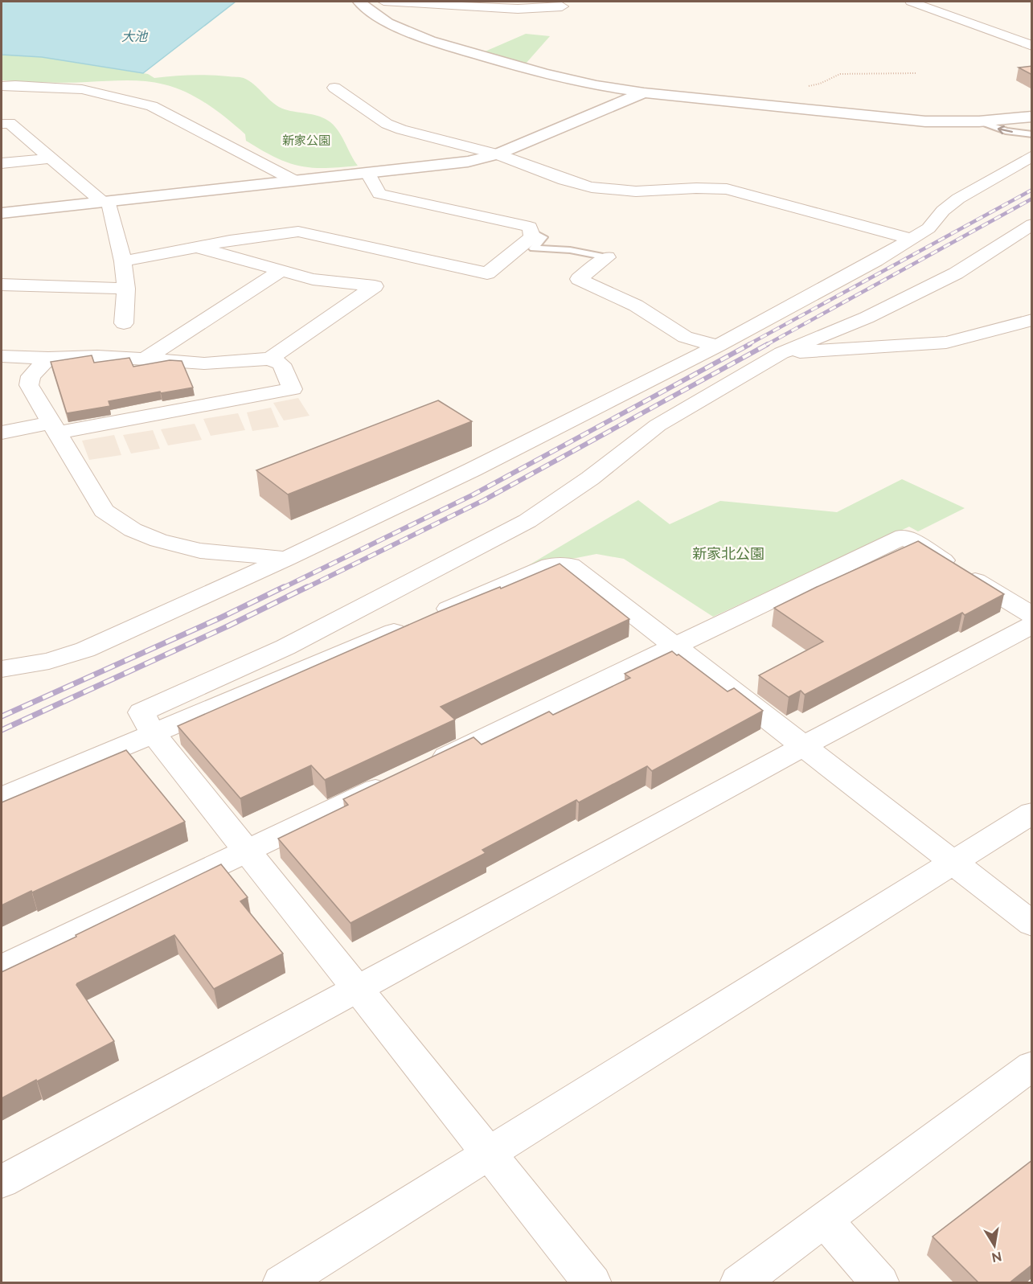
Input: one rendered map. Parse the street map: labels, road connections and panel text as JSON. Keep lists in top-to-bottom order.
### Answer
{
  "water": ["大池"],
  "parks": ["新家公園", "新家北公園"],
  "north": "bottom"
}
